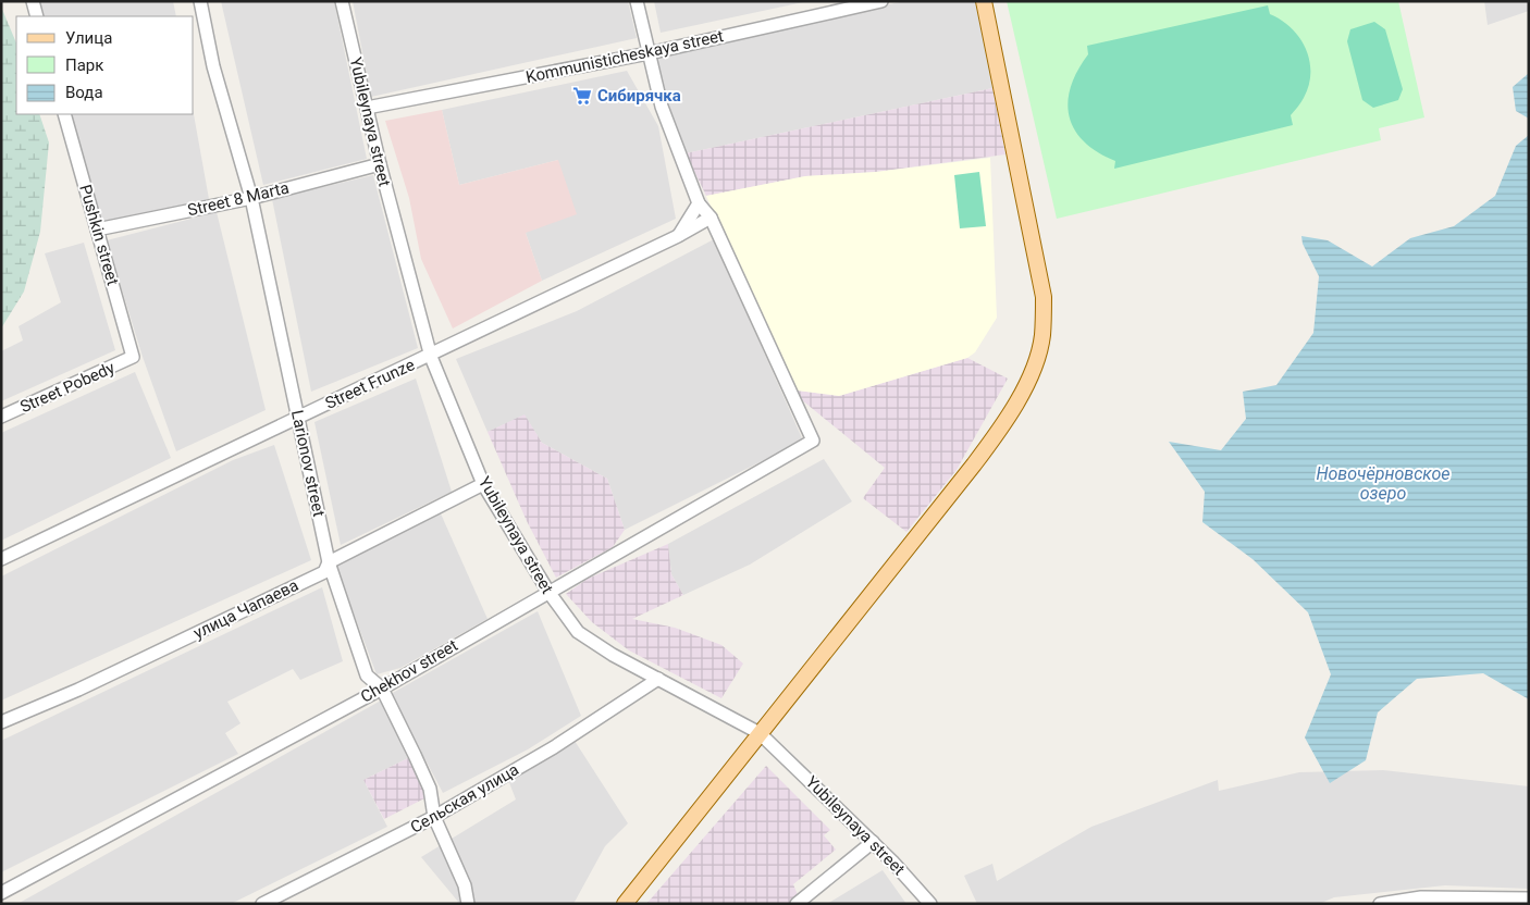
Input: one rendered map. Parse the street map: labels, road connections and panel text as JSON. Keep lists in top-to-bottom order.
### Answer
{
  "streets": {
    "street": [
      "Kommunisticheskaya street",
      "Yubileynaya street",
      "Street 8 Marta",
      "Pushkin street",
      "Street Frunze",
      "Street Pobedy",
      "Larionov street",
      "улица Чапаева",
      "Chekhov street",
      "Сельская улица"
    ]
  },
  "crossings": [
    ["Kommunisticheskaya street", "Yubileynaya street"],
    ["Yubileynaya street", "Street 8 Marta"],
    ["Yubileynaya street", "Street Frunze"],
    ["Yubileynaya street", "улица Чапаева"],
    ["Yubileynaya street", "Chekhov street"],
    ["Yubileynaya street", "Сельская улица"],
    ["Street 8 Marta", "Pushkin street"],
    ["Street 8 Marta", "Larionov street"],
    ["Pushkin street", "Street Pobedy"],
    ["Street Frunze", "Larionov street"],
    ["Street Frunze", "Chekhov street"],
    ["Larionov street", "улица Чапаева"],
    ["Larionov street", "Chekhov street"],
    ["Larionov street", "Сельская улица"]
  ],
  "water": ["Новочёрновское озеро"],
  "places": {
    "supermarket": ["Сибирячка"]
  },
  "legend": ["Улица", "Парк", "Вода"]
}
